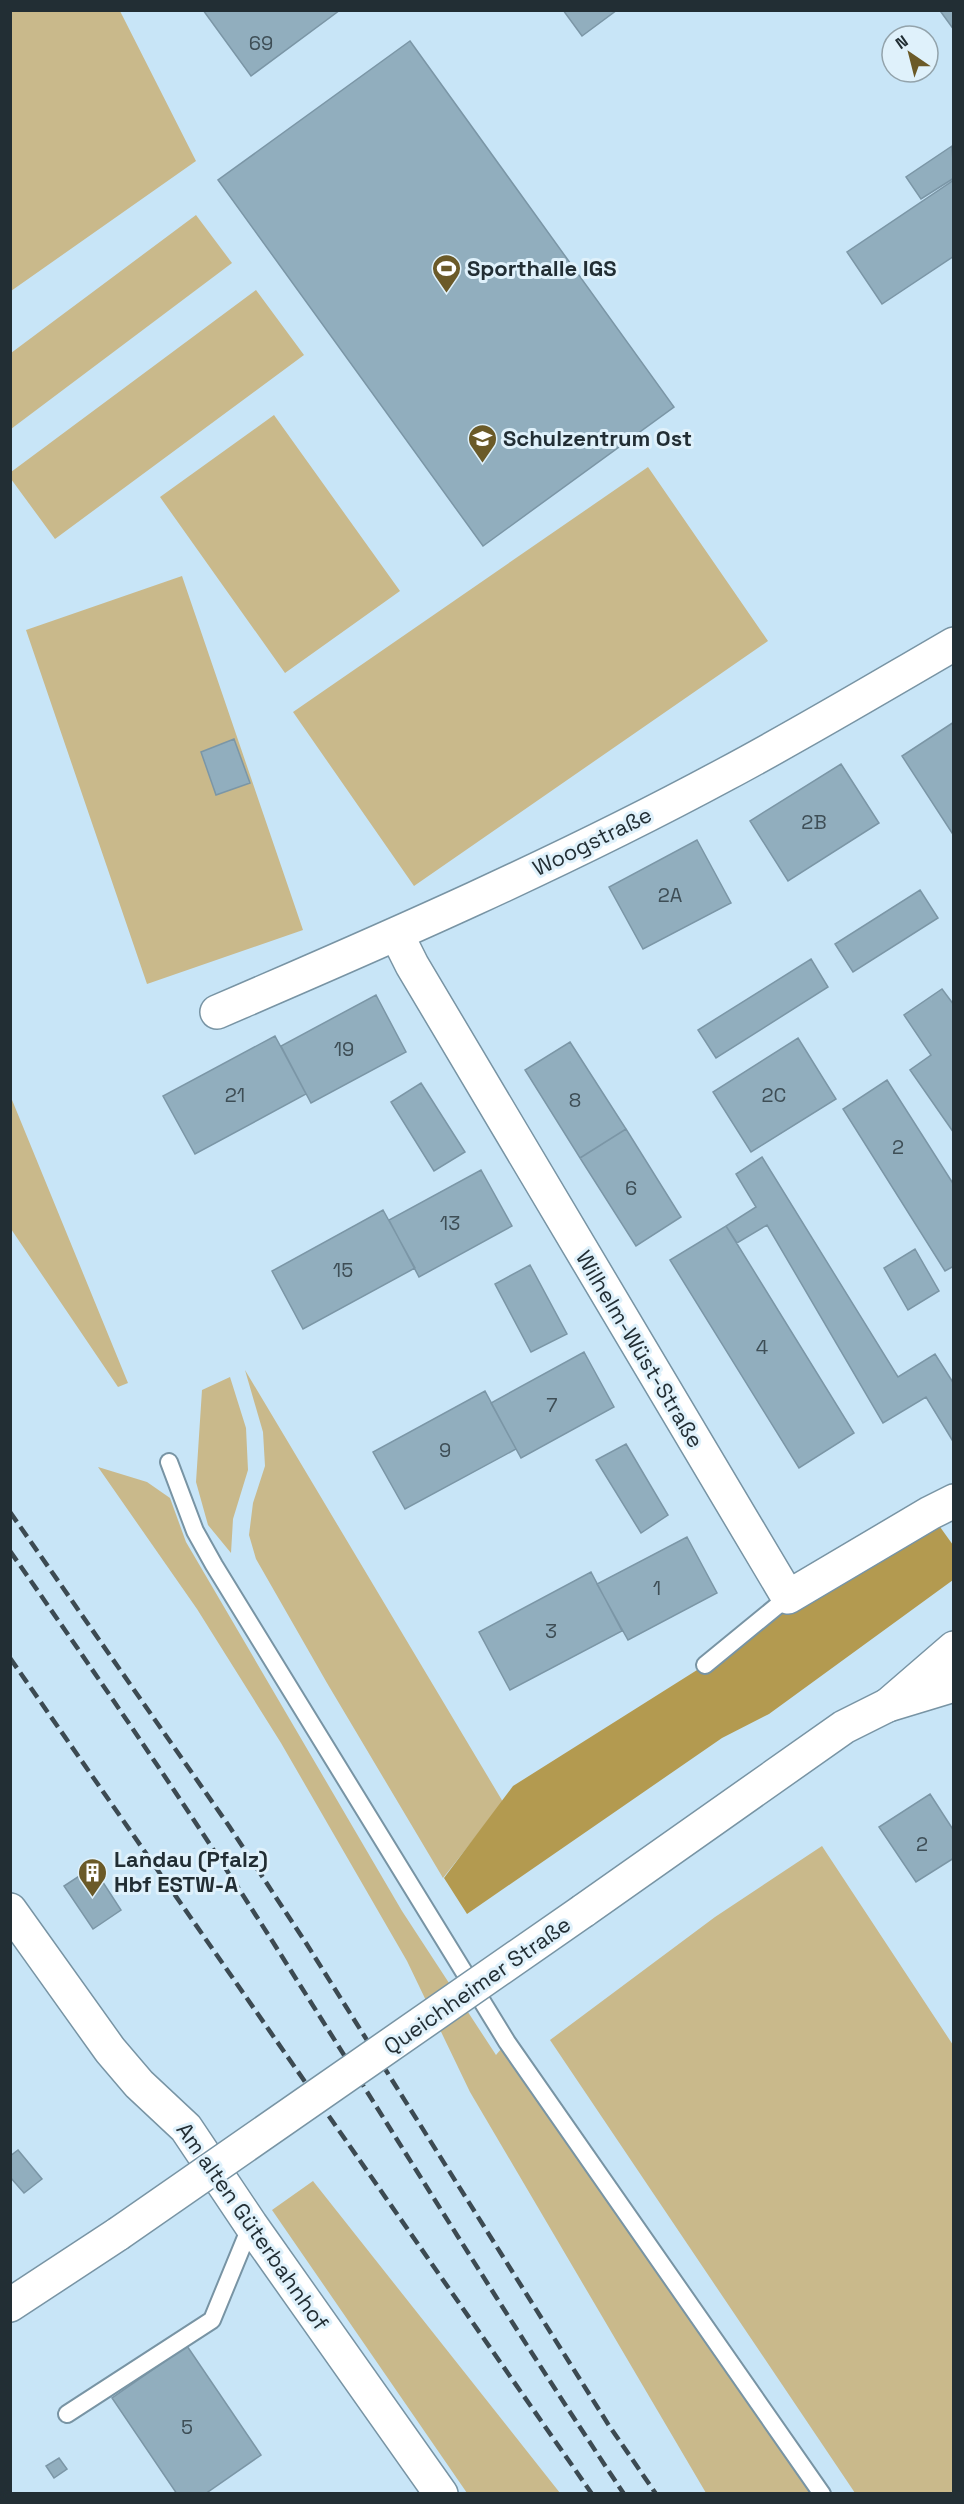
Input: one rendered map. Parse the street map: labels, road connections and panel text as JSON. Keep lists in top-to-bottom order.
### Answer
{
  "streets": {
    "street": [
      "Woogstraße",
      "Wilhelm-Wüst-Straße",
      "Queichheimer Straße",
      "Am alten Güterbahnhof"
    ]
  },
  "crossings": [
    ["Woogstraße", "Wilhelm-Wüst-Straße"]
  ],
  "places": {
    "sports": ["Sporthalle IGS"],
    "school or university": ["Schulzentrum Ost"],
    "building": ["Landau (Pfalz) Hbf ESTW-A"]
  },
  "house_numbers": [
    "69",
    "2B",
    "2A",
    "19",
    "21",
    "2C",
    "8",
    "2",
    "6",
    "13",
    "15",
    "4",
    "7",
    "9",
    "1",
    "3",
    "2",
    "5"
  ],
  "north": "top left"
}
